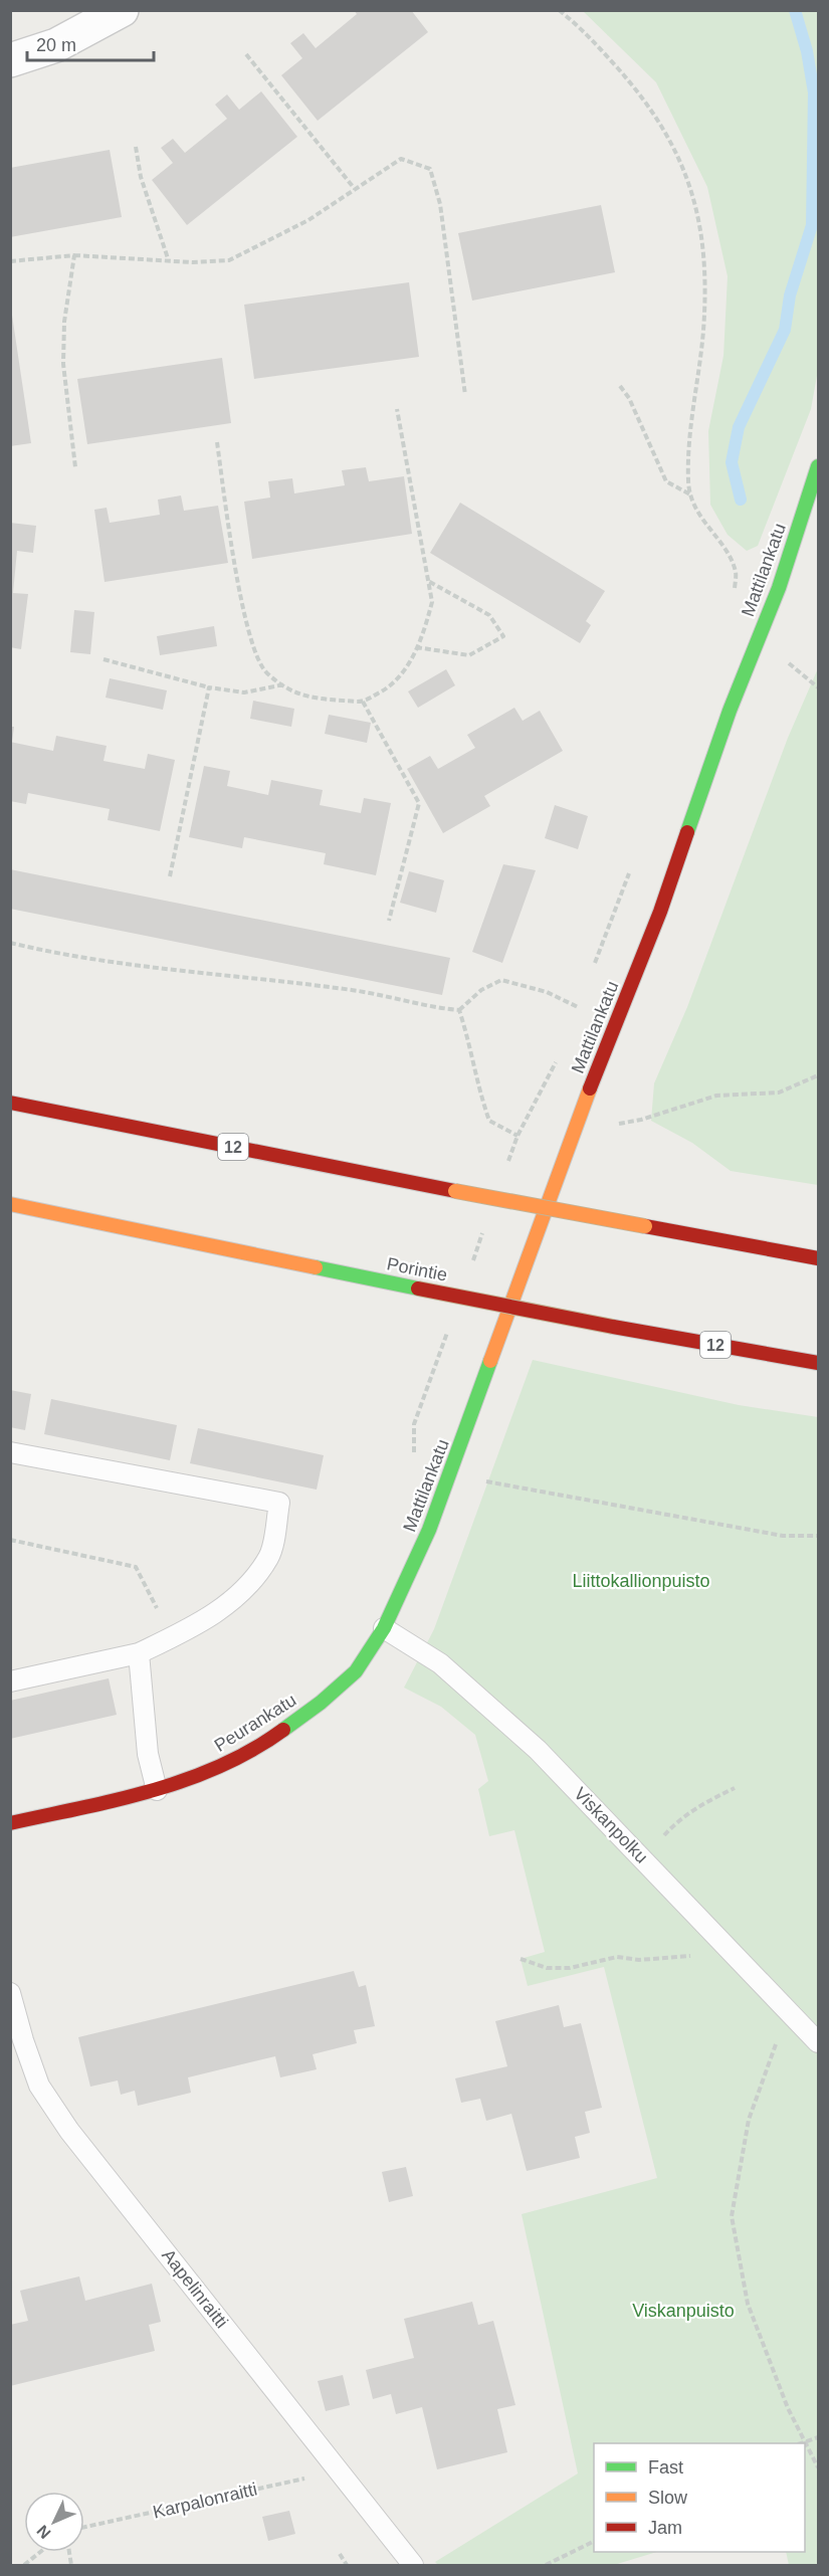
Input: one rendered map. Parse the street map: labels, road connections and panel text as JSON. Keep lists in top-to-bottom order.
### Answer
{
  "streets": {
    "main road": [
      "Mattilankatu",
      "12",
      "Porintie",
      "Peurankatu"
    ],
    "lane": ["Viskanpolku", "Aapelinraitti"],
    "path": ["Karpalonraitti"]
  },
  "crossings": [
    ["Mattilankatu", "Peurankatu"],
    ["Peurankatu", "Viskanpolku"],
    ["Aapelinraitti", "Karpalonraitti"]
  ],
  "parks": ["Liittokallionpuisto", "Viskanpuisto"],
  "legend": ["Fast", "Slow", "Jam"],
  "scale_bar": "20 m",
  "north": "bottom left"
}
